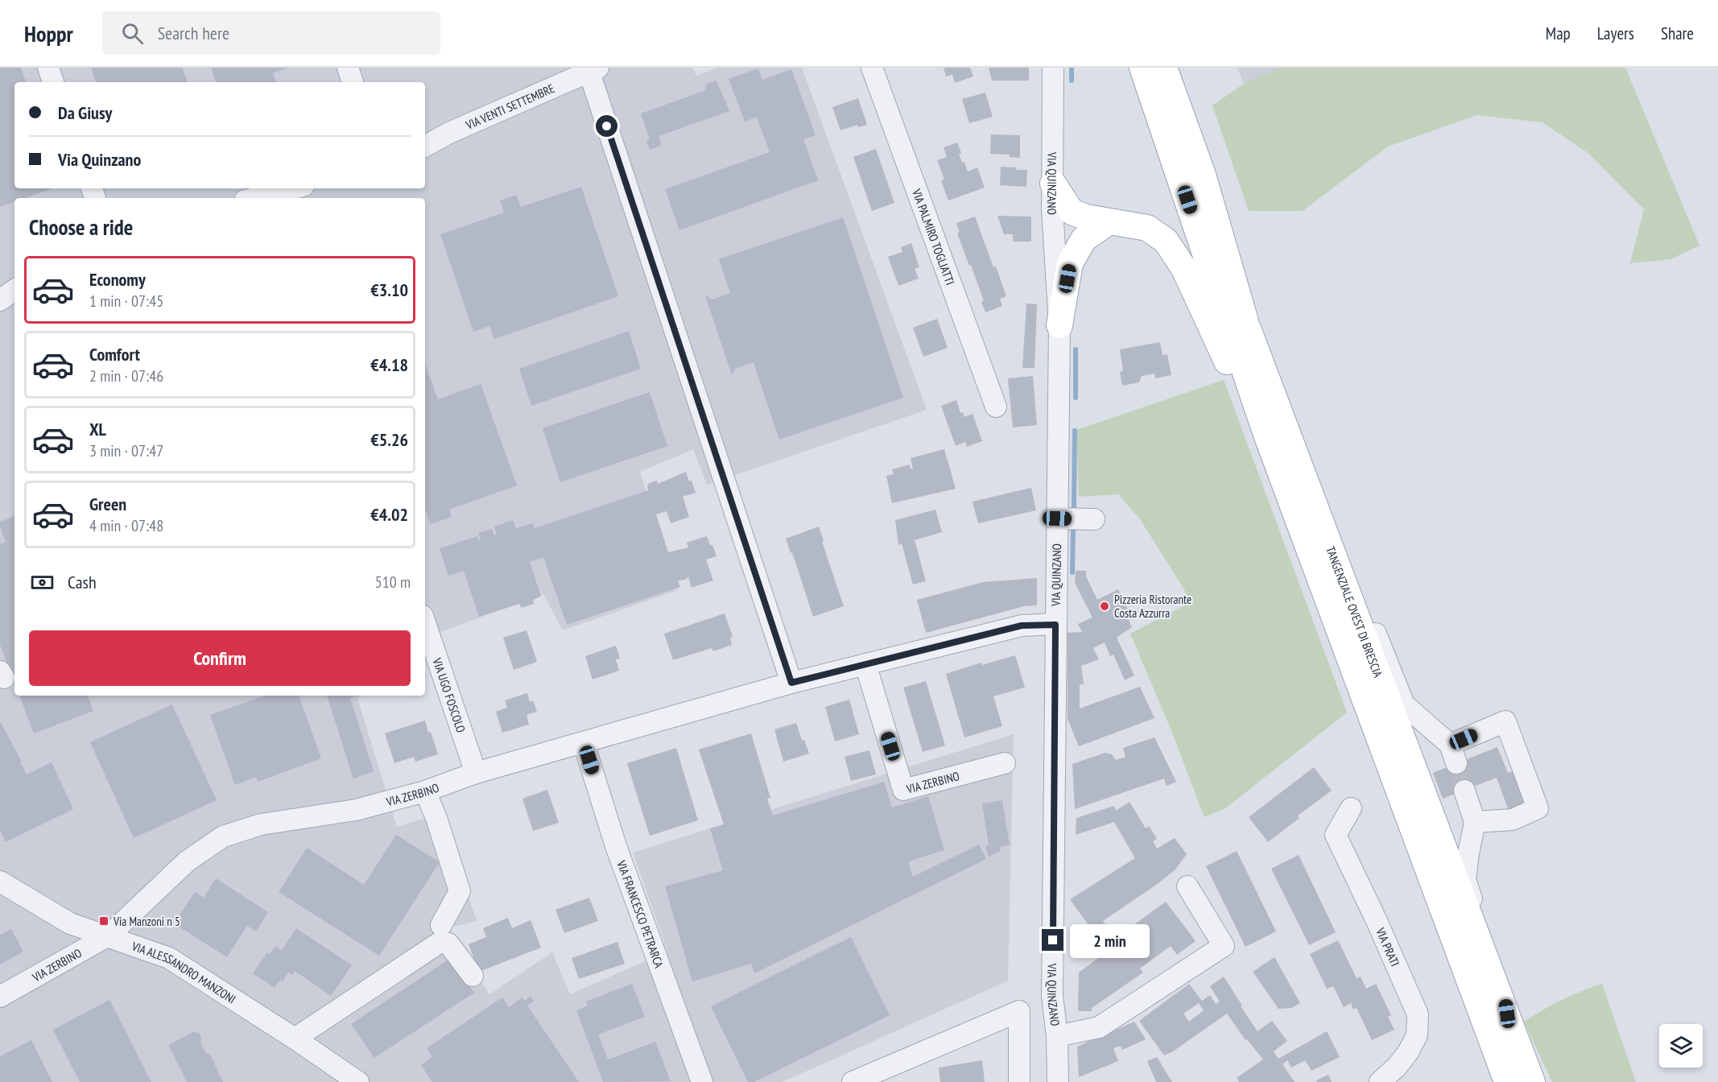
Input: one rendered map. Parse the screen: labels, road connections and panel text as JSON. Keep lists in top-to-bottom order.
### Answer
{
  "streets": {
    "main road": ["TANGENZIALE OVEST DI BRESCIA"],
    "street": [
      "VIA VENTI SETTEMBRE",
      "VIA QUINZANO",
      "VIA PALMIRO TOGLIATTI",
      "VIA UGO FOSCOLO",
      "VIA ZERBINO",
      "VIA FRANCESCO PETRARCA",
      "VIA PRATI",
      "VIA ALESSANDRO MANZONI"
    ]
  },
  "crossings": [
    ["VIA QUINZANO", "VIA ZERBINO"],
    ["VIA UGO FOSCOLO", "VIA ZERBINO"],
    ["VIA ZERBINO", "VIA FRANCESCO PETRARCA"],
    ["VIA ZERBINO", "VIA ALESSANDRO MANZONI"]
  ],
  "places": {
    "other": ["Pizzeria Ristorante Costa Azzurra"],
    "transit": ["Via Manzoni n 5"]
  },
  "page": {
    "header": "Hoppr",
    "search": "Search here",
    "nav": ["Map", "Layers", "Share"],
    "banner": ["Da Giusy", "Via Quinzano"],
    "heading": "Choose a ride",
    "list": [
      {
        "name": "Economy",
        "note": "1 min · 07:45",
        "value": "€3.10"
      },
      {
        "name": "Comfort",
        "note": "2 min · 07:46",
        "value": "€4.18"
      },
      {
        "name": "XL",
        "note": "3 min · 07:47",
        "value": "€5.26"
      },
      {
        "name": "Green",
        "note": "4 min · 07:48",
        "value": "€4.02"
      }
    ],
    "pay": ["Cash", "510 m"],
    "buttons": "Confirm",
    "bubble": "2 min"
  }
}
